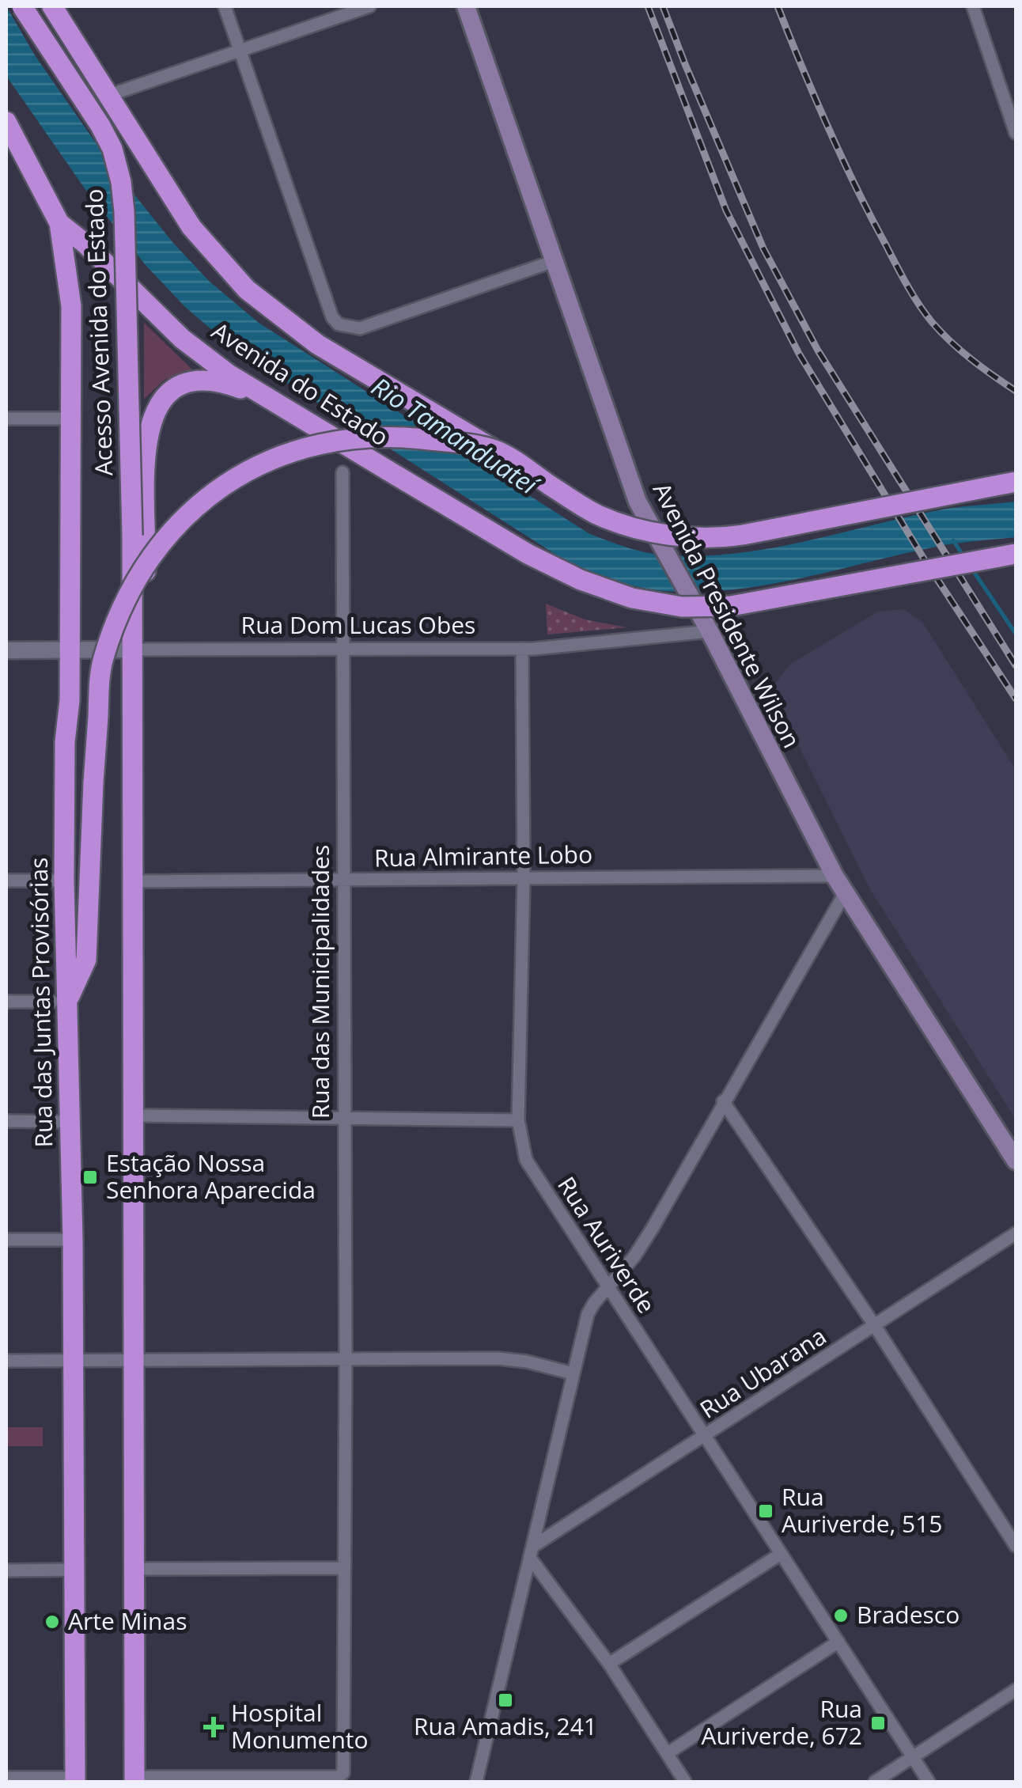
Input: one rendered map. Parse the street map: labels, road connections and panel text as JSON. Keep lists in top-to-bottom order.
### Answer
{
  "streets": {
    "highway": ["Acesso Avenida do Estado", "Avenida do Estado", "Rua das Juntas Provisórias"],
    "main road": ["Avenida Presidente Wilson"],
    "street": [
      "Rua Dom Lucas Obes",
      "Rua Almirante Lobo",
      "Rua das Municipalidades",
      "Rua Auriverde",
      "Rua Ubarana"
    ]
  },
  "crossings": [
    ["Acesso Avenida do Estado", "Rua Dom Lucas Obes"],
    ["Avenida do Estado", "Rua das Juntas Provisórias"],
    ["Avenida Presidente Wilson", "Rua Dom Lucas Obes"],
    ["Avenida Presidente Wilson", "Rua Almirante Lobo"],
    ["Rua Dom Lucas Obes", "Rua das Municipalidades"],
    ["Rua Dom Lucas Obes", "Rua das Juntas Provisórias"],
    ["Rua Dom Lucas Obes", "Rua Auriverde"],
    ["Rua Almirante Lobo", "Rua das Municipalidades"],
    ["Rua Almirante Lobo", "Rua Auriverde"],
    ["Rua Auriverde", "Rua Ubarana"]
  ],
  "water": ["Rio Tamanduateí"],
  "places": {
    "transit": [
      "Estação Nossa Senhora Aparecida",
      "Rua Auriverde, 515",
      "Rua Amadis, 241",
      "Rua Auriverde, 672"
    ],
    "other": ["Bradesco", "Arte Minas"],
    "health": ["Hospital Monumento"]
  }
}
